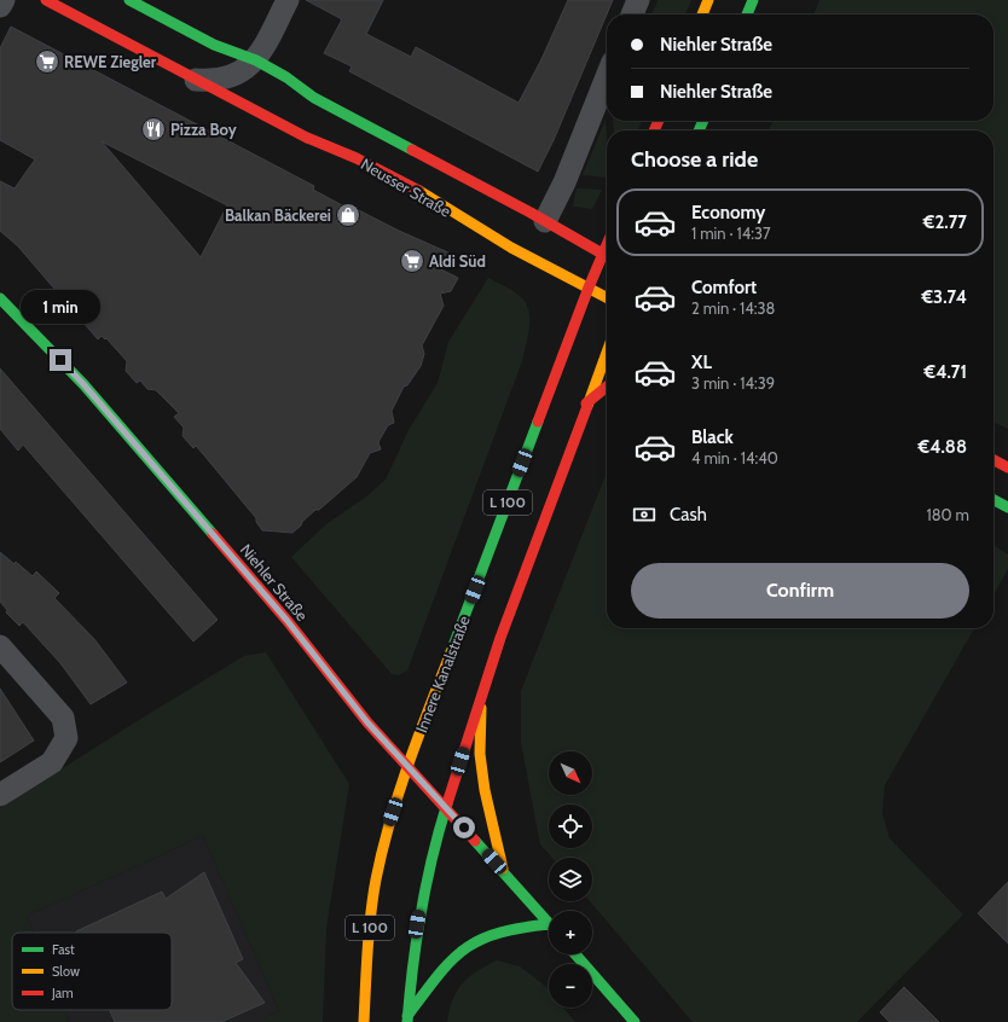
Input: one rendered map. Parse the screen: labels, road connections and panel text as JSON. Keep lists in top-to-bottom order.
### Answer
{
  "streets": {
    "main road": [
      "Neusser Straße",
      "L 100",
      "Niehler Straße",
      "Innere Kanalstraße"
    ]
  },
  "crossings": [
    ["Neusser Straße", "Innere Kanalstraße"],
    ["L 100", "Niehler Straße"],
    ["Niehler Straße", "Innere Kanalstraße"]
  ],
  "places": {
    "supermarket": ["REWE Ziegler", "Aldi Süd"],
    "restaurant": ["Pizza Boy"],
    "shop": ["Balkan Bäckerei"]
  },
  "legend": ["Fast", "Slow", "Jam"],
  "north": "bottom right",
  "page": {
    "banner": ["Niehler Straße", "Niehler Straße"],
    "heading": "Choose a ride",
    "list": [
      {
        "name": "Economy",
        "note": "1 min · 14:37",
        "value": "€2.77"
      },
      {
        "name": "Comfort",
        "note": "2 min · 14:38",
        "value": "€3.74"
      },
      {
        "name": "XL",
        "note": "3 min · 14:39",
        "value": "€4.71"
      },
      {
        "name": "Black",
        "note": "4 min · 14:40",
        "value": "€4.88"
      }
    ],
    "bubble": "1 min",
    "pay": ["Cash", "180 m"],
    "buttons": "Confirm",
    "map_buttons": ["+", "−"]
  }
}
